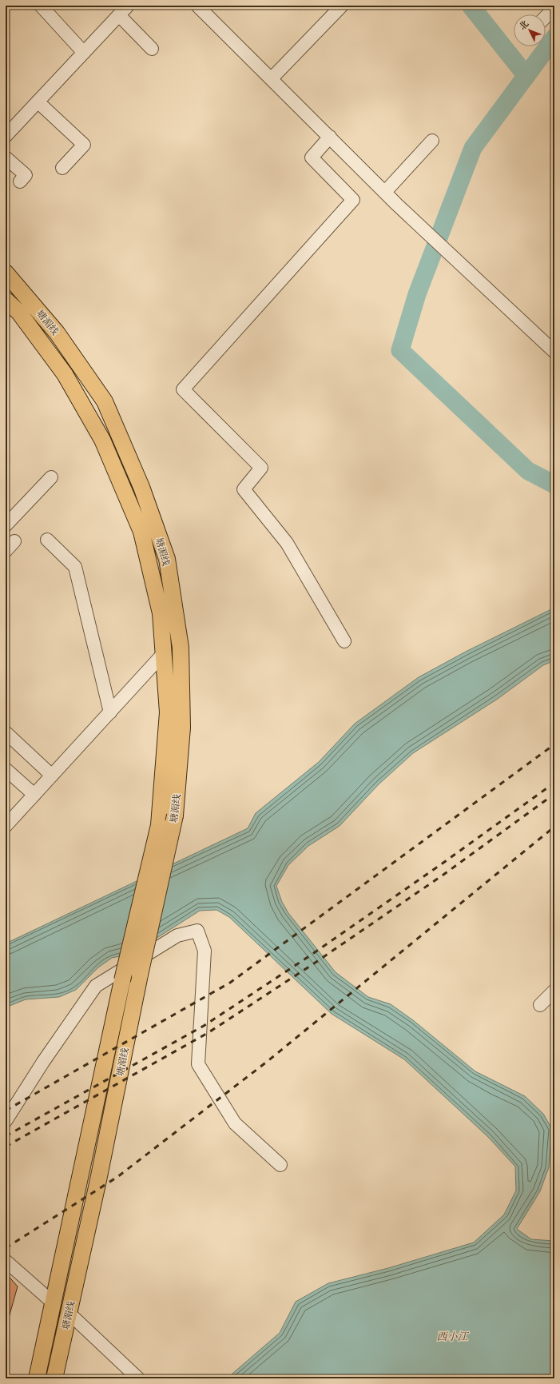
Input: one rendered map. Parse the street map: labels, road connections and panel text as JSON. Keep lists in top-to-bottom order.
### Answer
{
  "streets": {
    "main road": ["塘湄线"]
  },
  "water": ["西小江"],
  "north": "top left"
}
